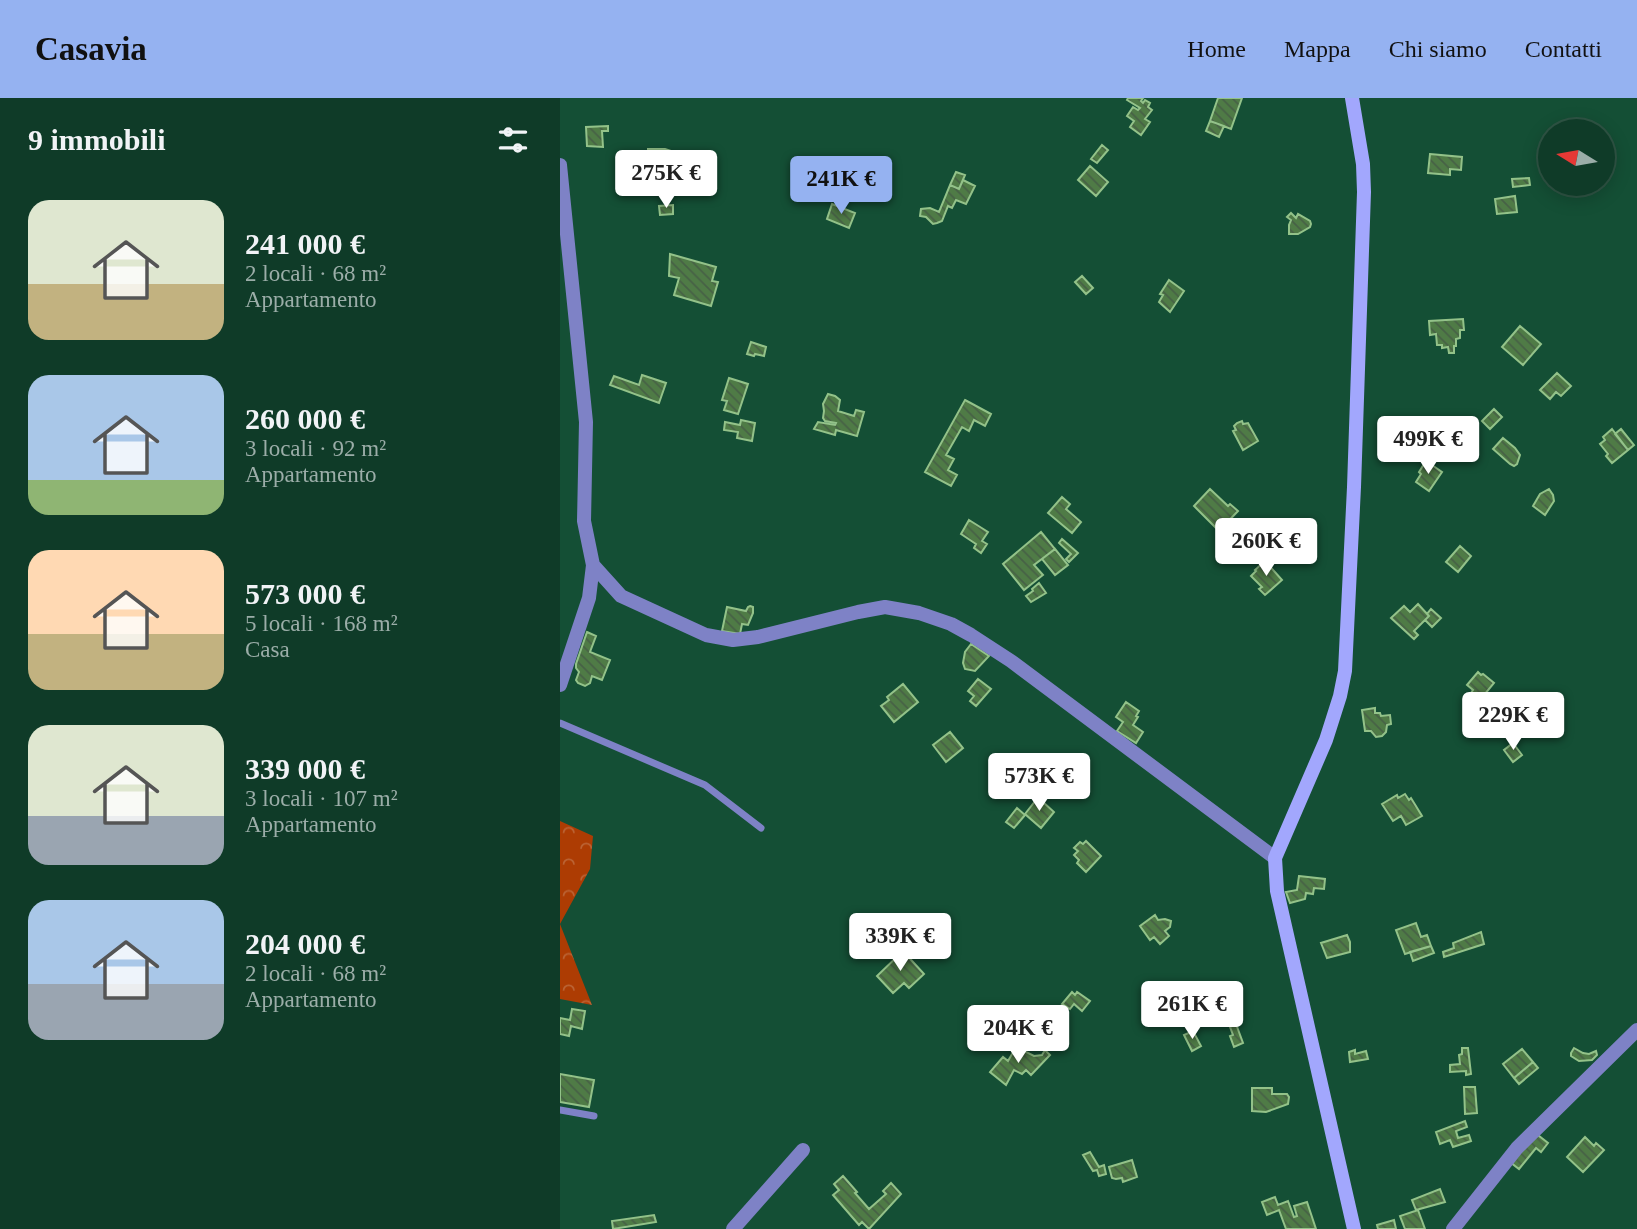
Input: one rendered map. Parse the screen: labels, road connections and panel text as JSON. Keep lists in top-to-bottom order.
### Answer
{
  "north": "left",
  "page": {
    "header": "Casavia",
    "nav": [
      "Home",
      "Mappa",
      "Chi siamo",
      "Contatti"
    ],
    "heading": "9 immobili",
    "price": [
      "275K €",
      "241K €",
      "499K €",
      "260K €",
      "229K €",
      "573K €",
      "339K €",
      "261K €",
      "204K €"
    ],
    "list": [
      {
        "name": "241 000 €",
        "note": "2 locali · 68 m² · Appartamento"
      },
      {
        "name": "260 000 €",
        "note": "3 locali · 92 m² · Appartamento"
      },
      {
        "name": "573 000 €",
        "note": "5 locali · 168 m² · Casa"
      },
      {
        "name": "339 000 €",
        "note": "3 locali · 107 m² · Appartamento"
      },
      {
        "name": "204 000 €",
        "note": "2 locali · 68 m² · Appartamento"
      }
    ]
  }
}
